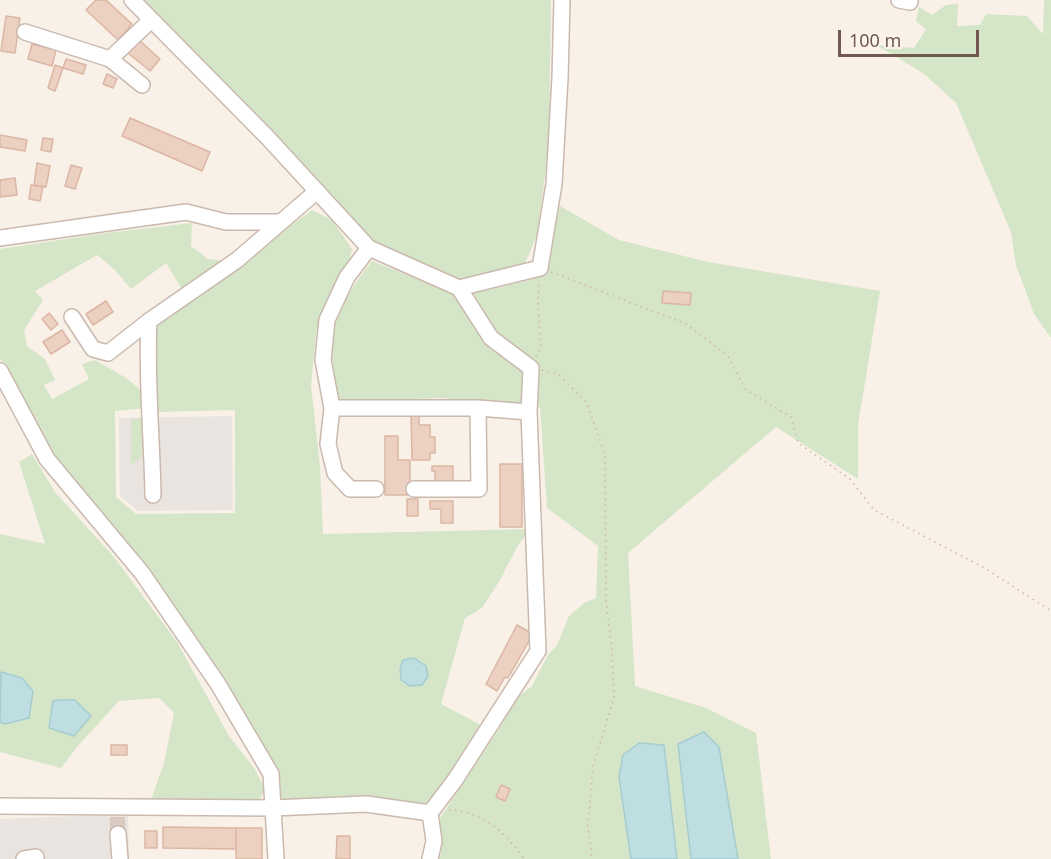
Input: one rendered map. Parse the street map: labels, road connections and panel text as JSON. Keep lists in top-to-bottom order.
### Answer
{
  "scale_bar": "100 m"
}
